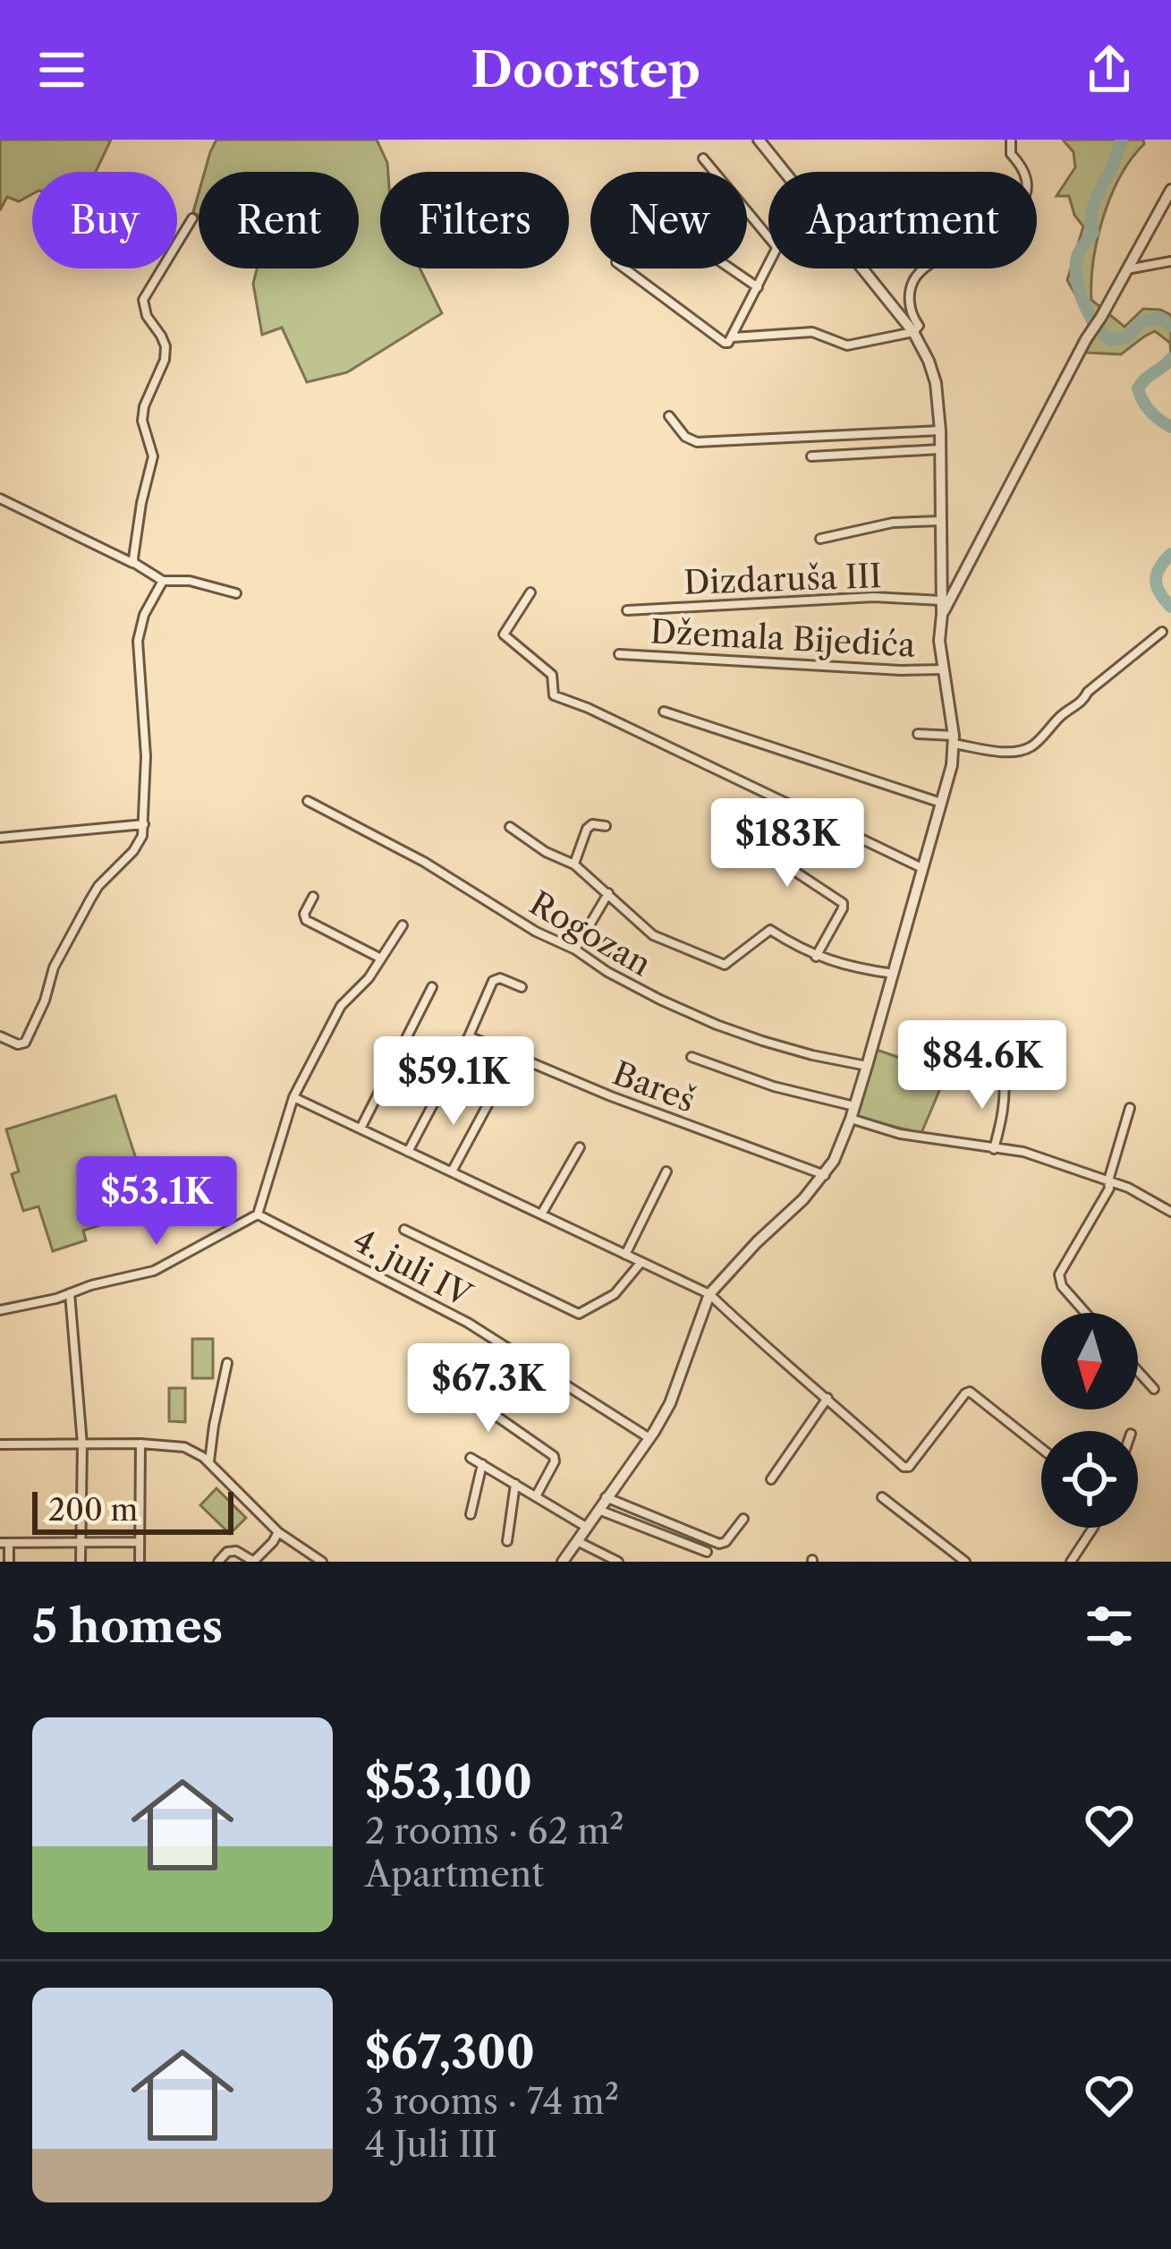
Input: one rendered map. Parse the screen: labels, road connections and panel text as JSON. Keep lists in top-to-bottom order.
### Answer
{
  "streets": {
    "street": [
      "Dizdaruša III",
      "Džemala Bijedića",
      "Rogozan",
      "Bareš",
      "4. juli IV"
    ]
  },
  "scale_bar": "200 m",
  "north": "bottom",
  "page": {
    "header": "Doorstep",
    "chip": [
      "Buy",
      "Rent",
      "Filters",
      "New",
      "Apartment"
    ],
    "price": [
      "$183K",
      "$84.6K",
      "$59.1K",
      "$53.1K",
      "$67.3K"
    ],
    "scale": "200 m",
    "heading": "5 homes",
    "list": [
      {
        "name": "$53,100",
        "note": "2 rooms · 62 m² · Apartment"
      },
      {
        "name": "$67,300",
        "note": "3 rooms · 74 m² · 4 Juli III"
      }
    ]
  }
}
